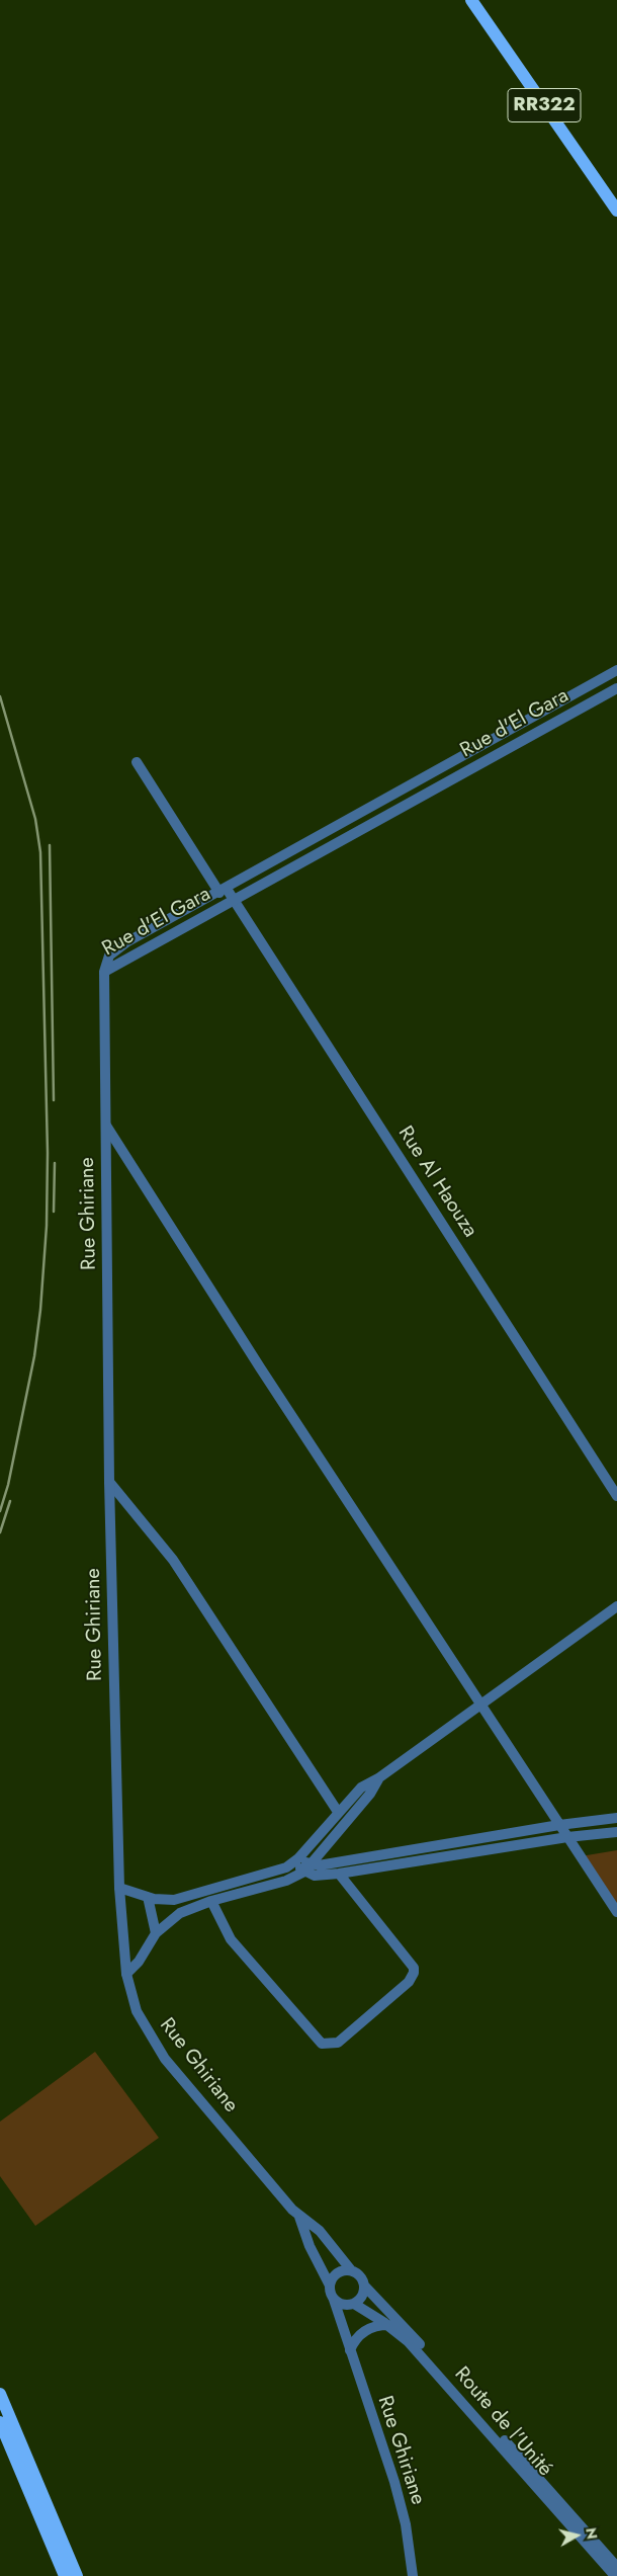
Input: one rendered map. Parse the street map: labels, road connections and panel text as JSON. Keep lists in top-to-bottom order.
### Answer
{
  "streets": {
    "main road": ["RR322"],
    "street": [
      "Rue d'El Gara",
      "Rue Al Haouza",
      "Rue Ghiriane",
      "Route de l'Unité"
    ]
  },
  "crossings": [
    ["Rue d'El Gara", "Rue Al Haouza"],
    ["Rue d'El Gara", "Rue Ghiriane"],
    ["Rue Ghiriane", "Route de l'Unité"]
  ],
  "north": "right"
}
